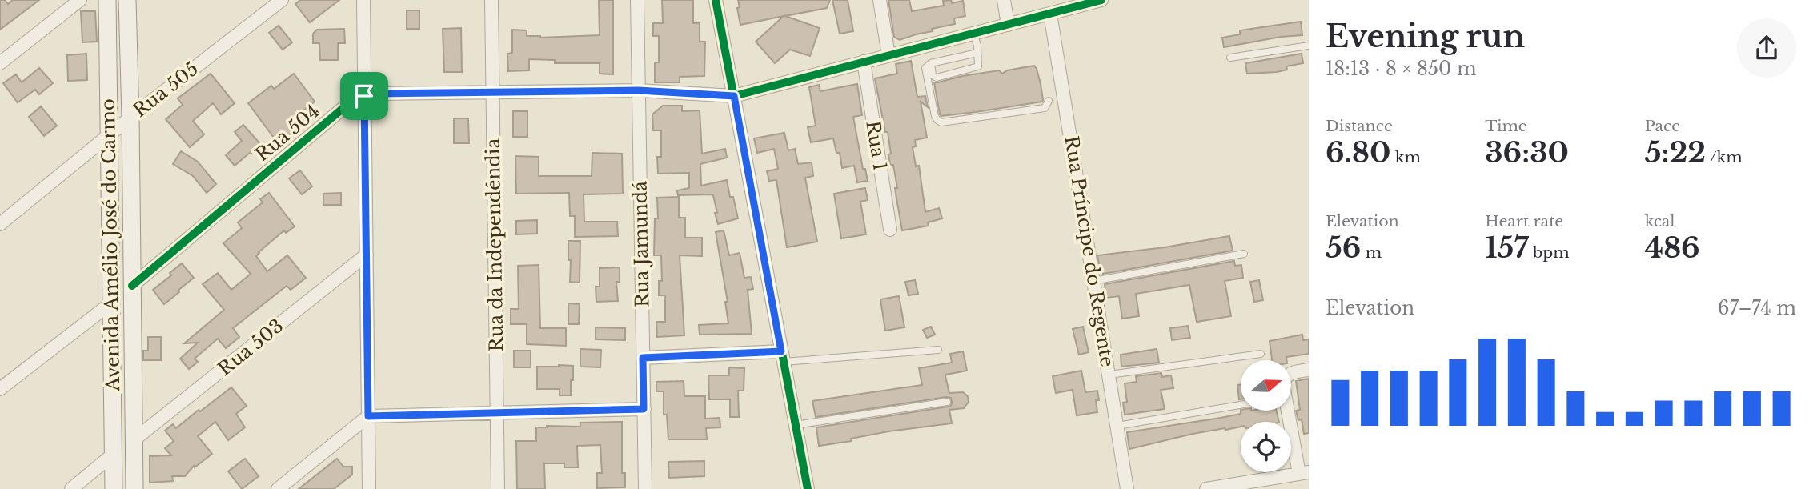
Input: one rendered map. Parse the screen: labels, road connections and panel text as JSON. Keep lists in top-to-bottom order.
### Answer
{
  "streets": {
    "street": [
      "Rua 505",
      "Rua 504",
      "Rua 1",
      "Rua Jamundá",
      "Avenida Amélio José do Carmo",
      "Rua da Independêndia",
      "Rua Príncipe do Regente",
      "Rua 503"
    ]
  },
  "crossings": [
    ["Rua 505", "Avenida Amélio José do Carmo"],
    ["Rua 504", "Rua 1"],
    ["Rua 504", "Rua Jamundá"],
    ["Rua 504", "Avenida Amélio José do Carmo"],
    ["Rua 504", "Rua da Independêndia"],
    ["Rua 504", "Rua Príncipe do Regente"],
    ["Avenida Amélio José do Carmo", "Rua 503"]
  ],
  "north": "right",
  "page": {
    "heading": ["Evening run", "18:13 · 8 × 850 m"],
    "stats": [
      ["Distance", "6.80 km"],
      ["Time", "36:30"],
      ["Pace", "5:22 /km"],
      ["Elevation", "56 m"],
      ["Heart rate", "157 bpm"],
      ["kcal", "486"]
    ],
    "chart": ["Elevation", "67–74 m"]
  }
}
